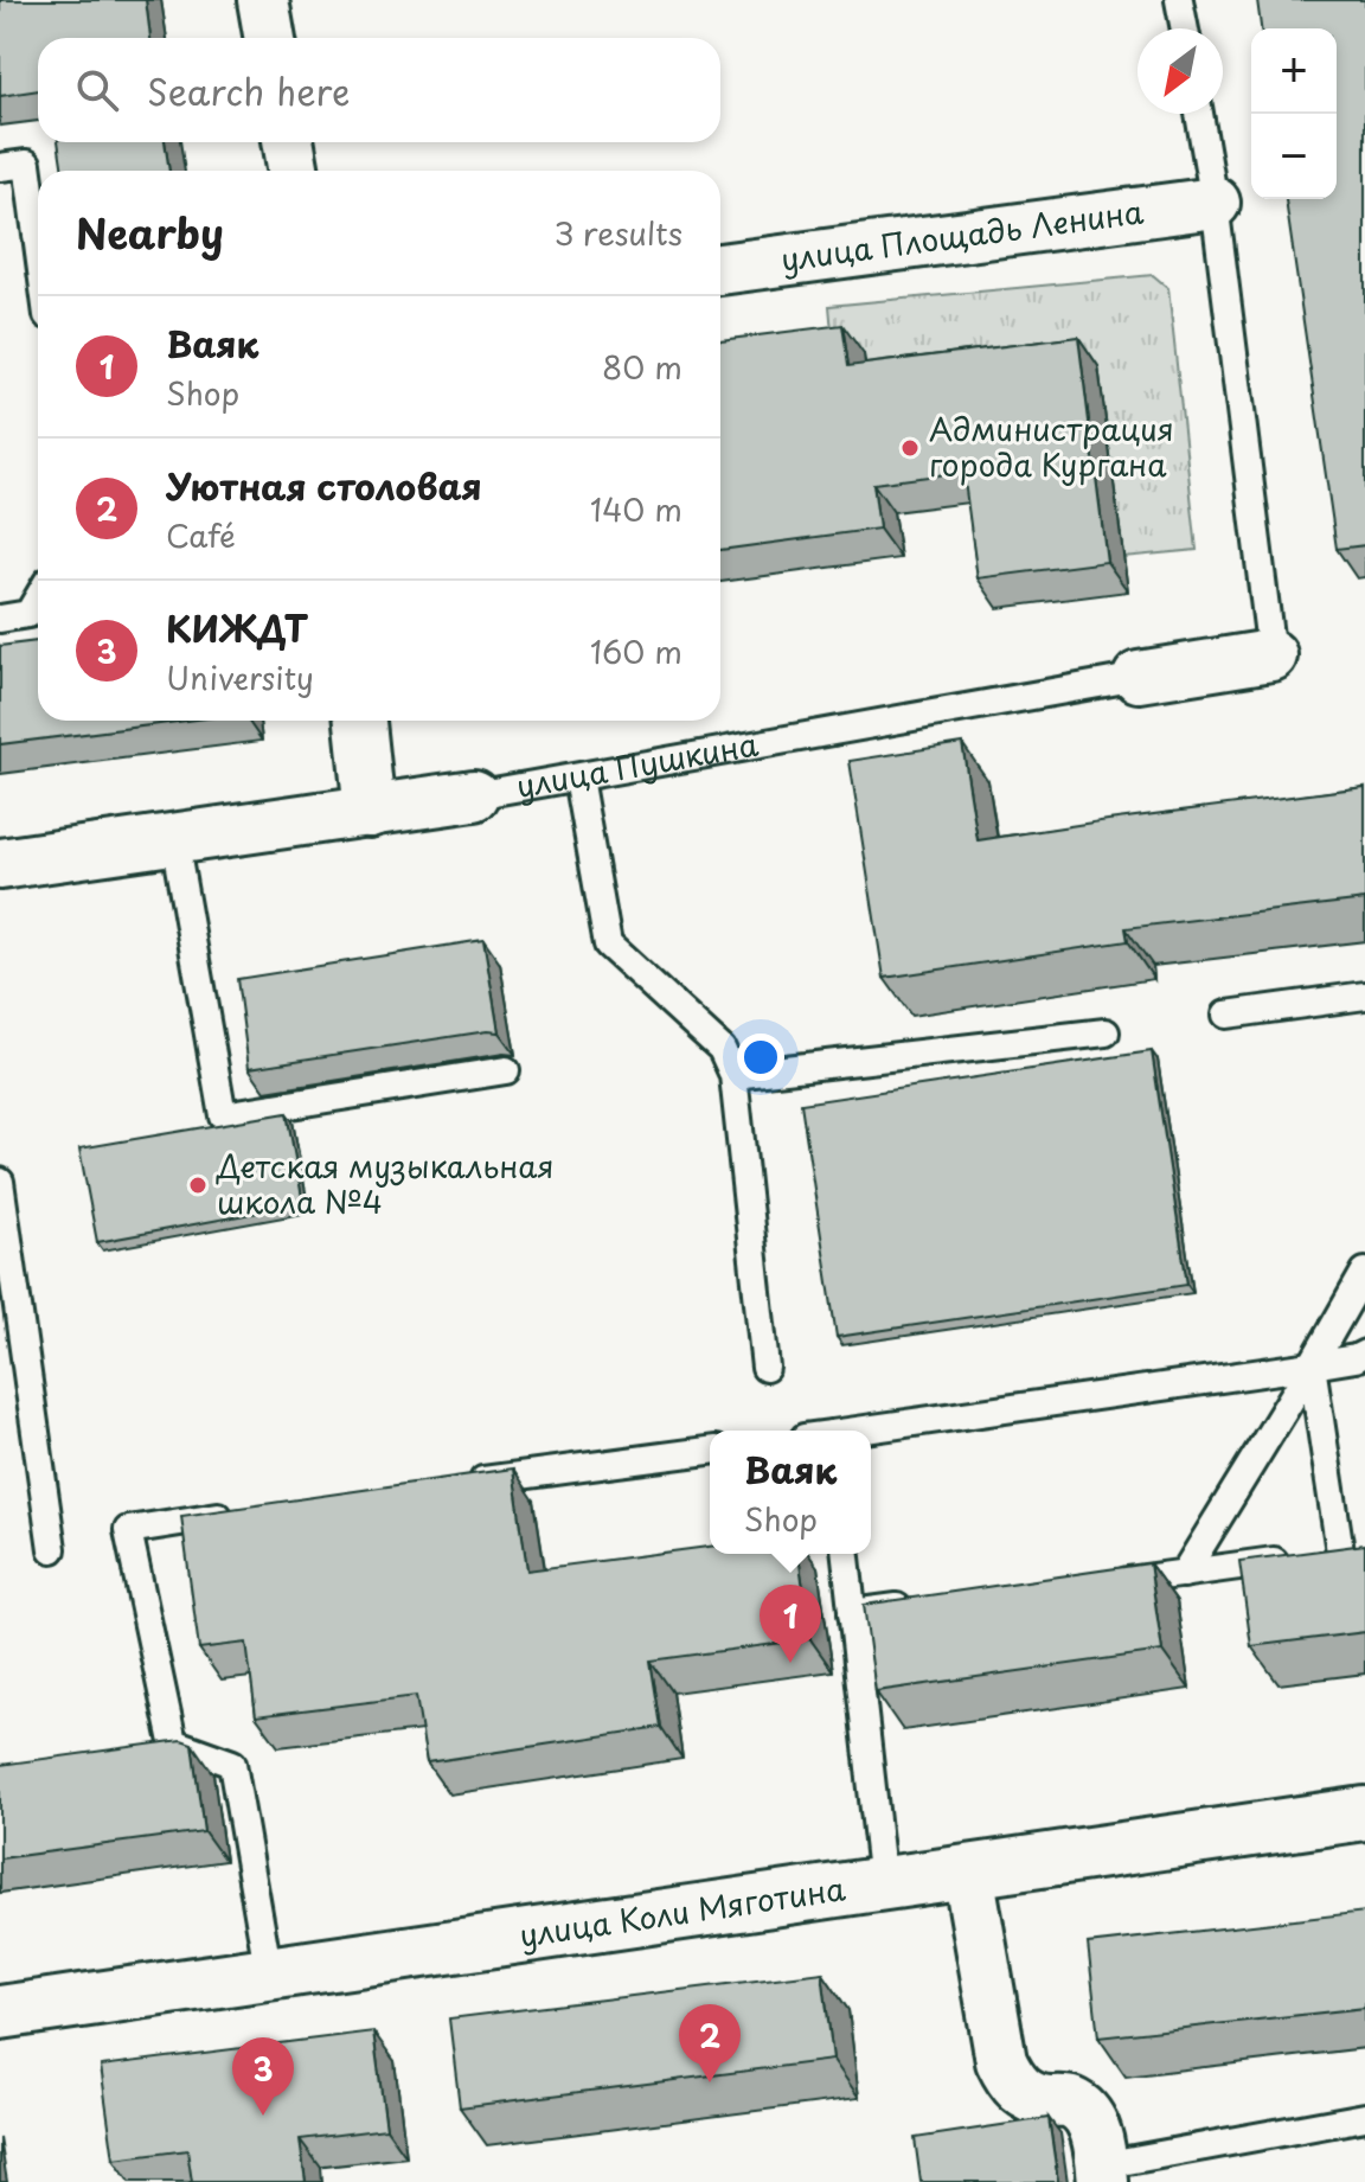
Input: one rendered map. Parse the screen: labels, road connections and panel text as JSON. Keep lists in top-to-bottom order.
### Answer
{
  "streets": {
    "main road": ["улица Коли Мяготина"],
    "street": ["улица Площадь Ленина", "улица Пушкина"]
  },
  "places": ["Администрация города Кургана", "Детская музыкальная школа №4"],
  "north": "bottom left",
  "page": {
    "map_buttons": ["+", "−"],
    "search": "Search here",
    "heading": ["Nearby", "3 results"],
    "list": [
      {
        "mark": "1",
        "name": "Ваяк",
        "note": "Shop",
        "value": "80 m"
      },
      {
        "mark": "2",
        "name": "Уютная столовая",
        "note": "Café",
        "value": "140 m"
      },
      {
        "mark": "3",
        "name": "КИЖДТ",
        "note": "University",
        "value": "160 m"
      }
    ],
    "popup": ["Ваяк", "Shop"],
    "pins": ["1", "2", "3"]
  }
}
